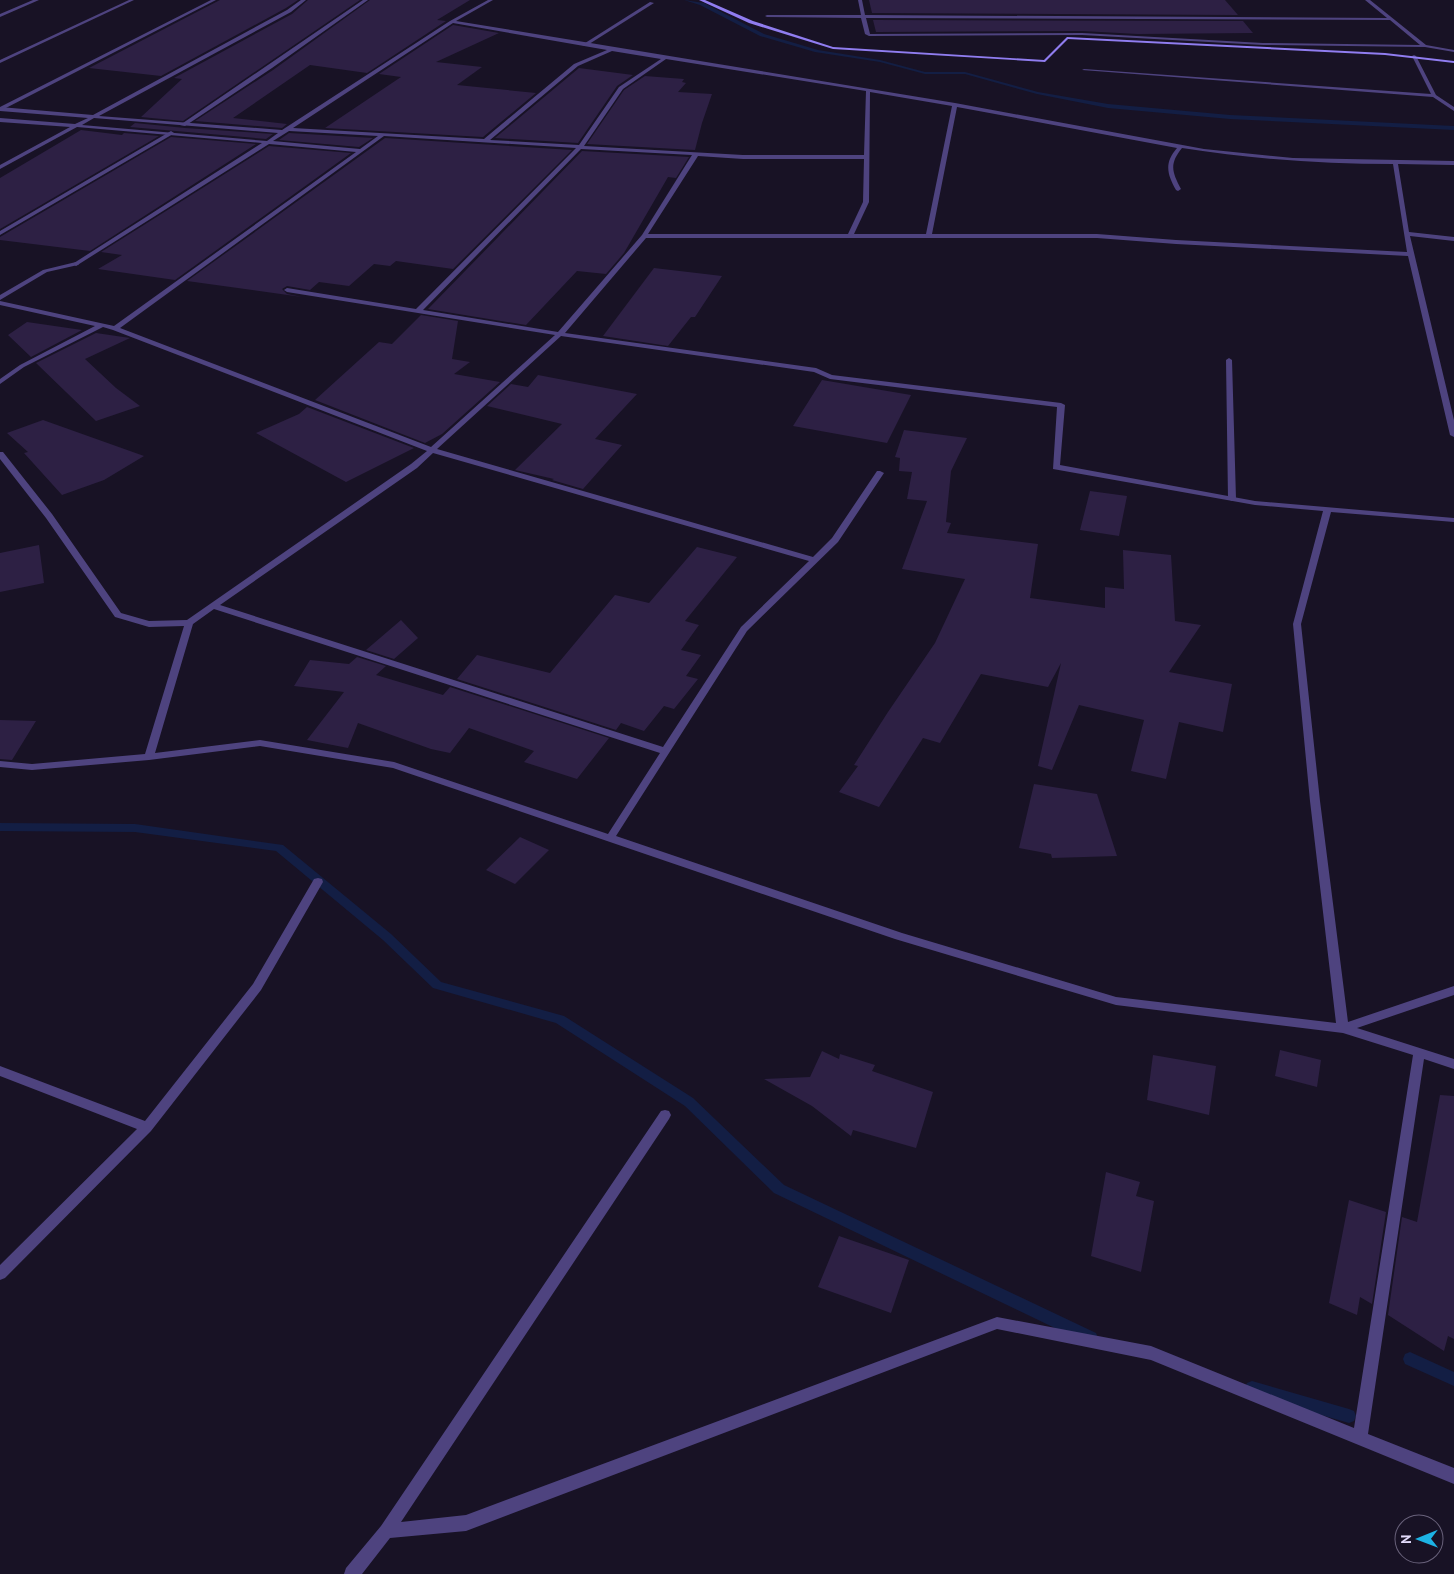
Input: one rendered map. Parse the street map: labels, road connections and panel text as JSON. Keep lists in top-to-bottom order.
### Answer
{
  "north": "left"
}
